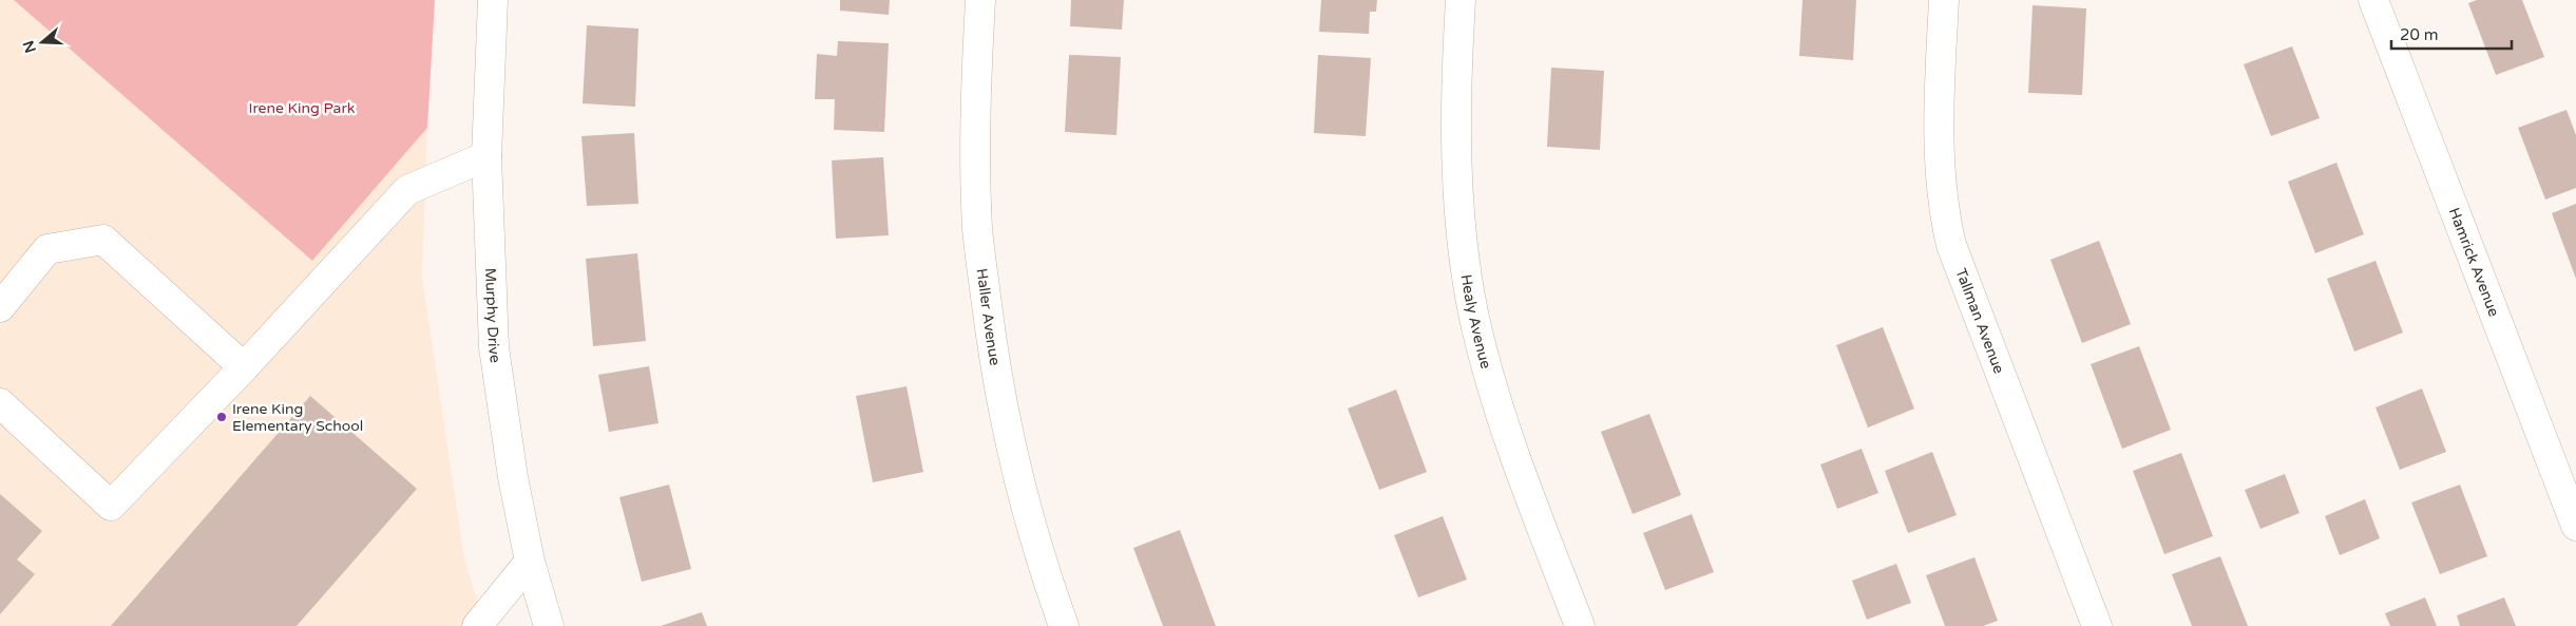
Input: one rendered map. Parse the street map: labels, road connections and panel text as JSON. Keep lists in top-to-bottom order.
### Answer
{
  "streets": {
    "street": [
      "Hamrick Avenue",
      "Murphy Drive",
      "Haller Avenue",
      "Healy Avenue",
      "Tallman Avenue"
    ]
  },
  "parks": ["Irene King Park"],
  "places": ["Irene King Elementary School"],
  "scale_bar": "20 m",
  "north": "left"
}
